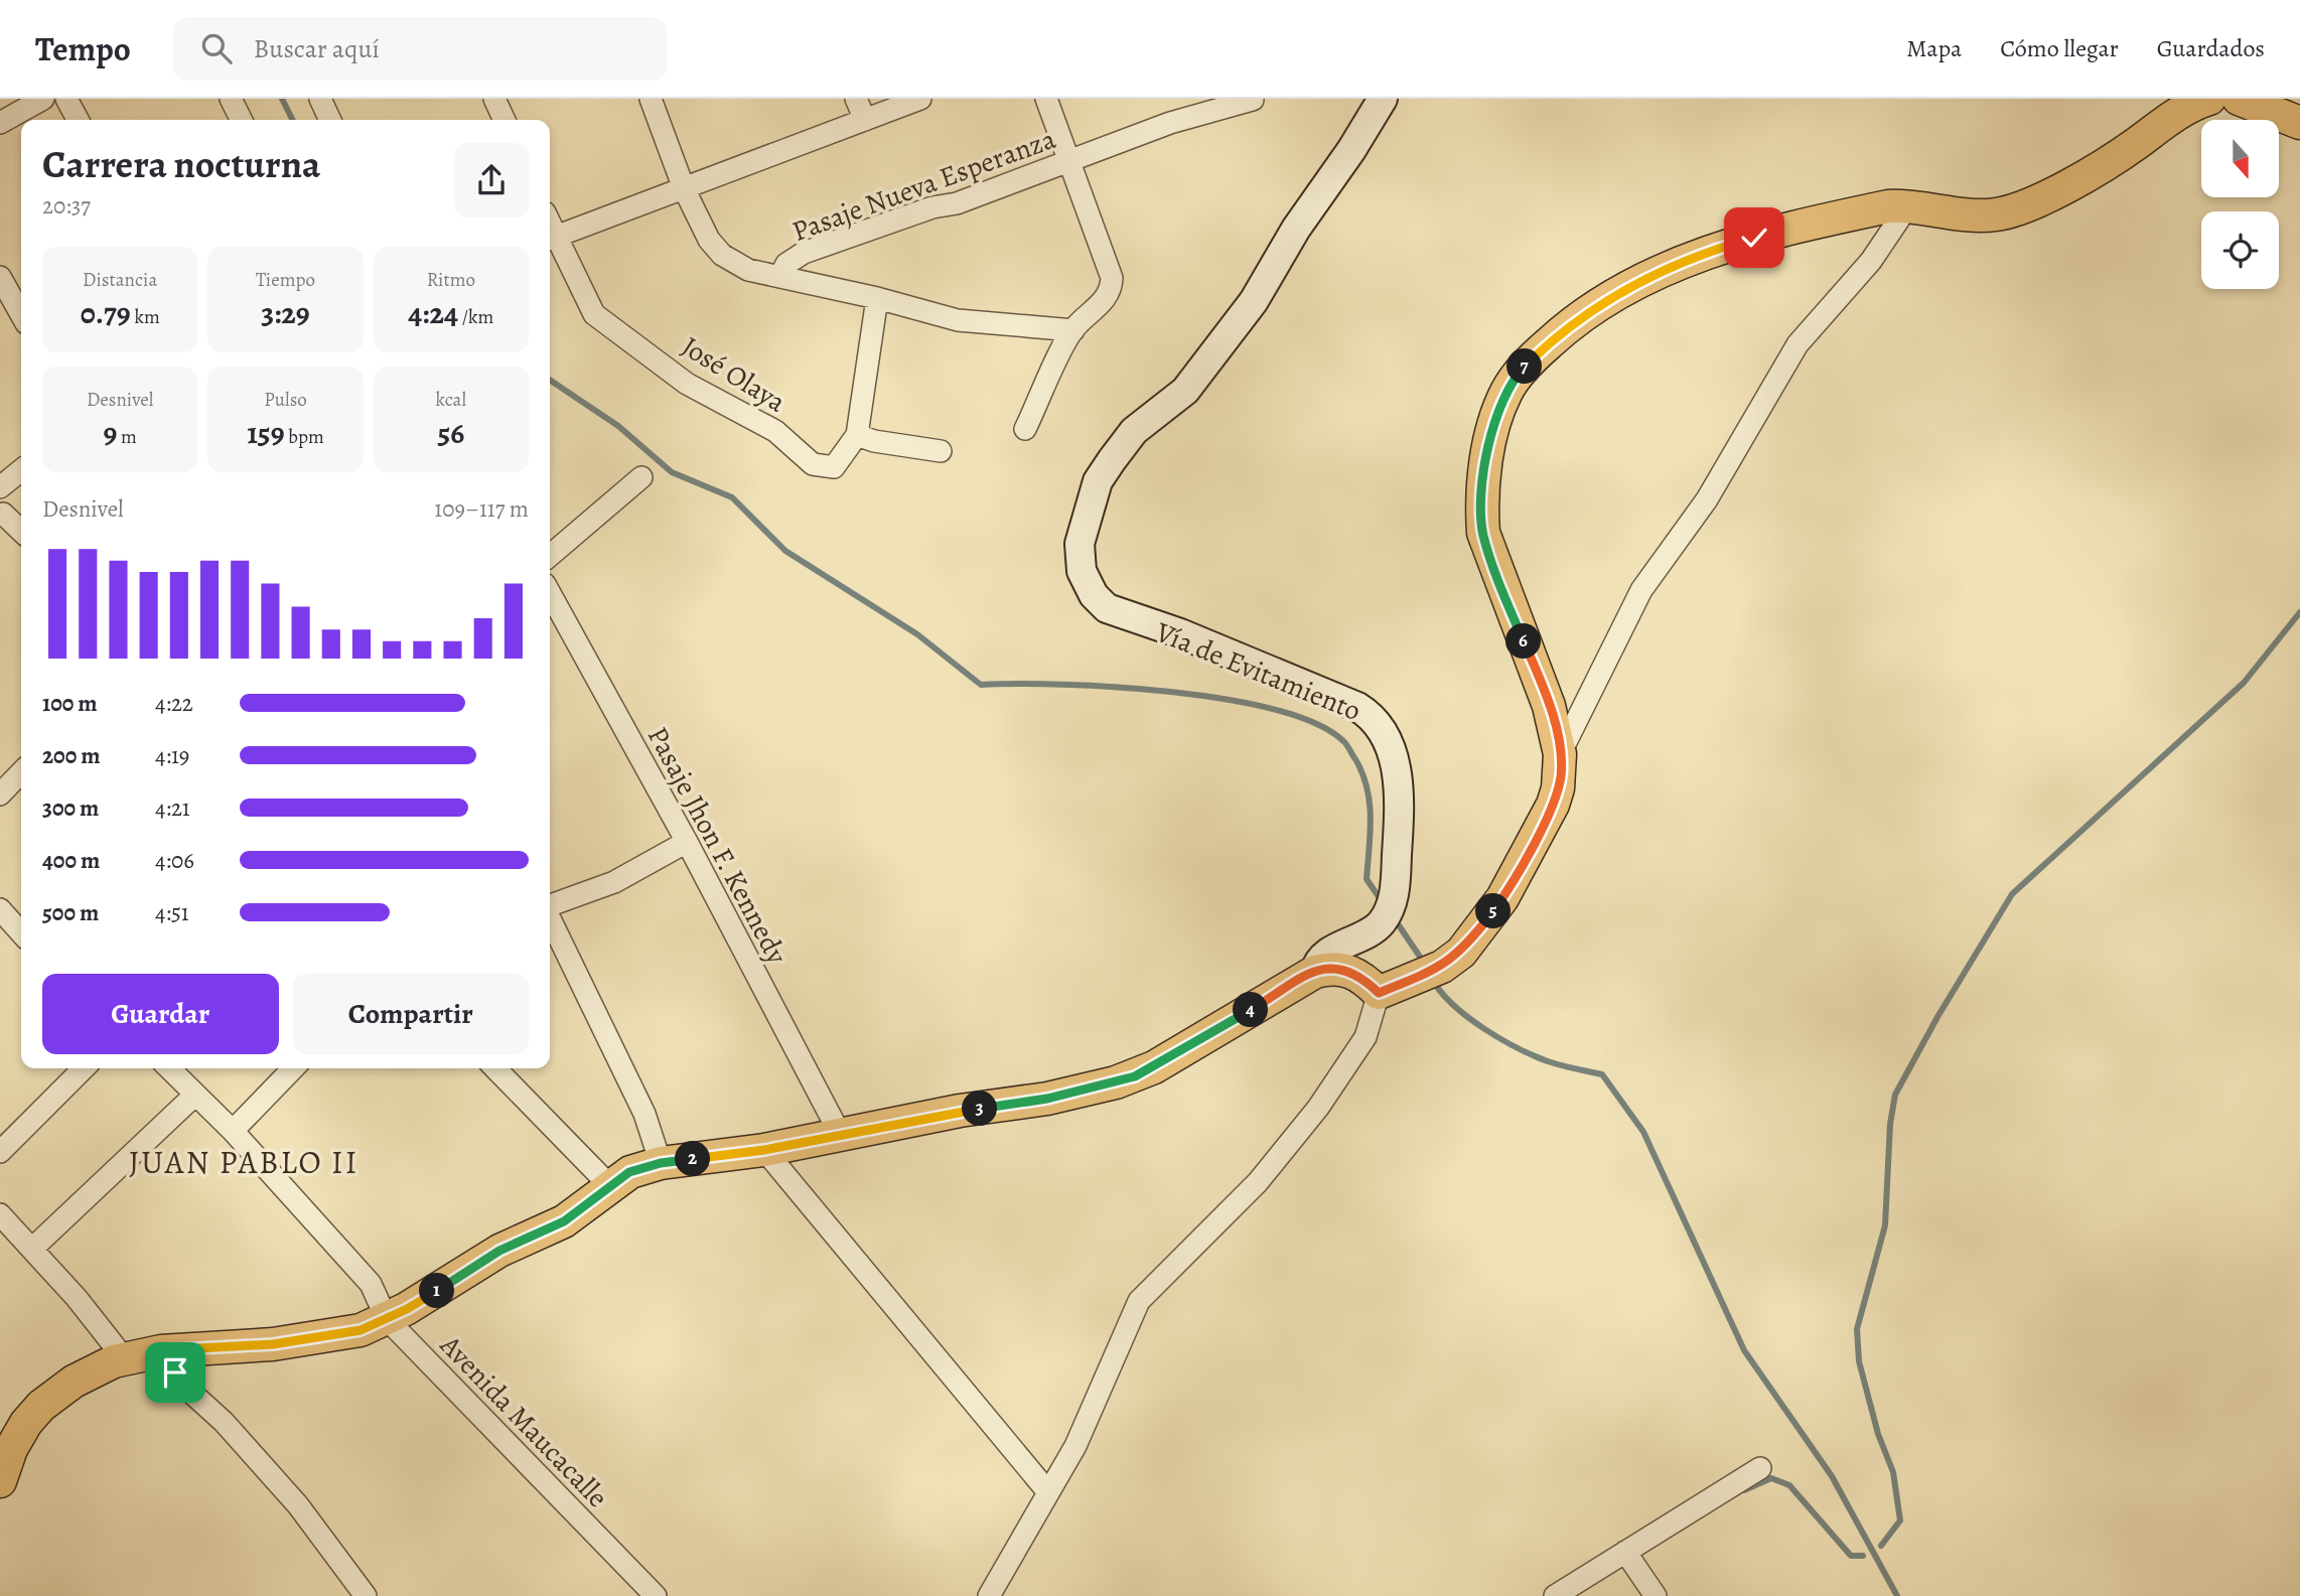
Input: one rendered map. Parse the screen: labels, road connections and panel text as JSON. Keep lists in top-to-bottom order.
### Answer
{
  "streets": {
    "main road": ["Vía de Evitamiento"],
    "street": [
      "Pasaje Nueva Esperanza",
      "José Olaya",
      "Pasaje Jhon F. Kennedy",
      "Avenida Maucacalle"
    ]
  },
  "crossings": [
    ["Vía de Evitamiento", "Pasaje Jhon F. Kennedy"],
    ["Vía de Evitamiento", "Avenida Maucacalle"]
  ],
  "districts": ["JUAN PABLO II"],
  "north": "bottom",
  "page": {
    "header": "Tempo",
    "search": "Buscar aquí",
    "nav": ["Mapa", "Cómo llegar", "Guardados"],
    "heading": ["Carrera nocturna", "20:37"],
    "stats": [
      ["Distancia", "0.79 km"],
      ["Tiempo", "3:29"],
      ["Ritmo", "4:24 /km"],
      ["Desnivel", "9 m"],
      ["Pulso", "159 bpm"],
      ["kcal", "56"]
    ],
    "pins": [
      "7",
      "6",
      "5",
      "4",
      "3",
      "2",
      "1"
    ],
    "chart": ["Desnivel", "109–117 m"],
    "list": [
      {
        "name": "100 m",
        "note": "4:22"
      },
      {
        "name": "200 m",
        "note": "4:19"
      },
      {
        "name": "300 m",
        "note": "4:21"
      },
      {
        "name": "400 m",
        "note": "4:06"
      },
      {
        "name": "500 m",
        "note": "4:51"
      }
    ],
    "buttons": ["Guardar", "Compartir"]
  }
}
